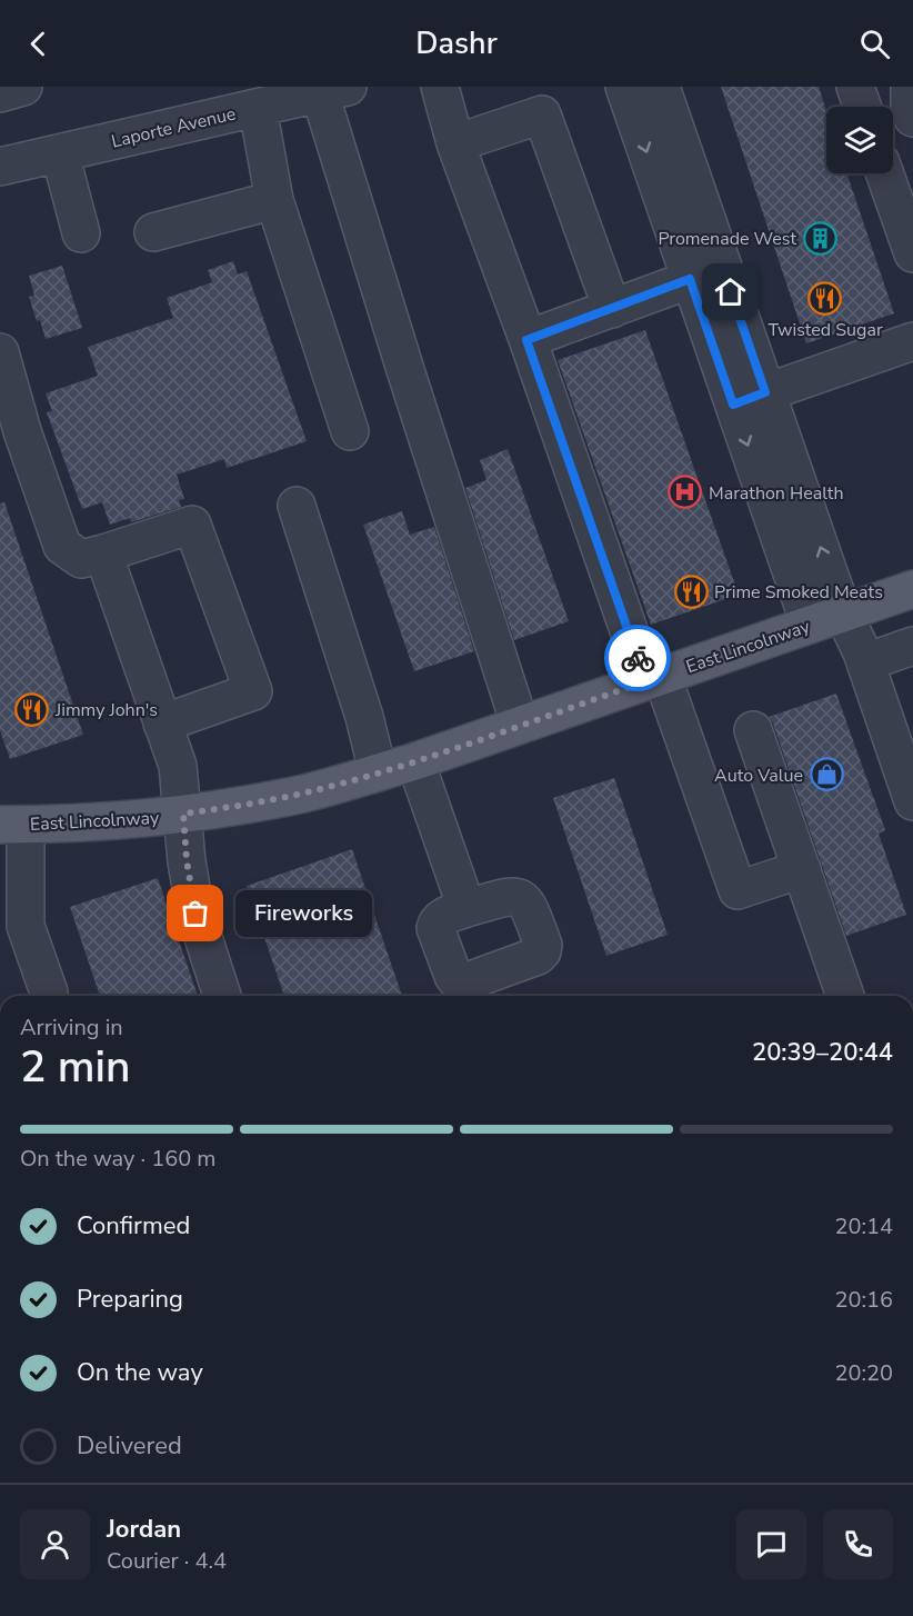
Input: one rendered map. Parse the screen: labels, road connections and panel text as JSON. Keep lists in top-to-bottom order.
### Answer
{
  "streets": {
    "main road": ["East Lincolnway"],
    "street": ["Laporte Avenue"]
  },
  "places": {
    "building": ["Promenade West"],
    "restaurant": ["Twisted Sugar", "Prime Smoked Meats", "Jimmy John's"],
    "hospital": ["Marathon Health"],
    "shop": ["Auto Value"],
    "other": ["Fireworks"]
  },
  "page": {
    "header": "Dashr",
    "bubble": "Fireworks",
    "heading": ["2 min", "Arriving in", "20:39–20:44"],
    "panel": ["Jordan", "Courier · 4.4"],
    "bar": "On the way · 160 m",
    "list": [
      ["Confirmed", "20:14"],
      ["Preparing", "20:16"],
      ["On the way", "20:20"],
      "Delivered"
    ]
  }
}
